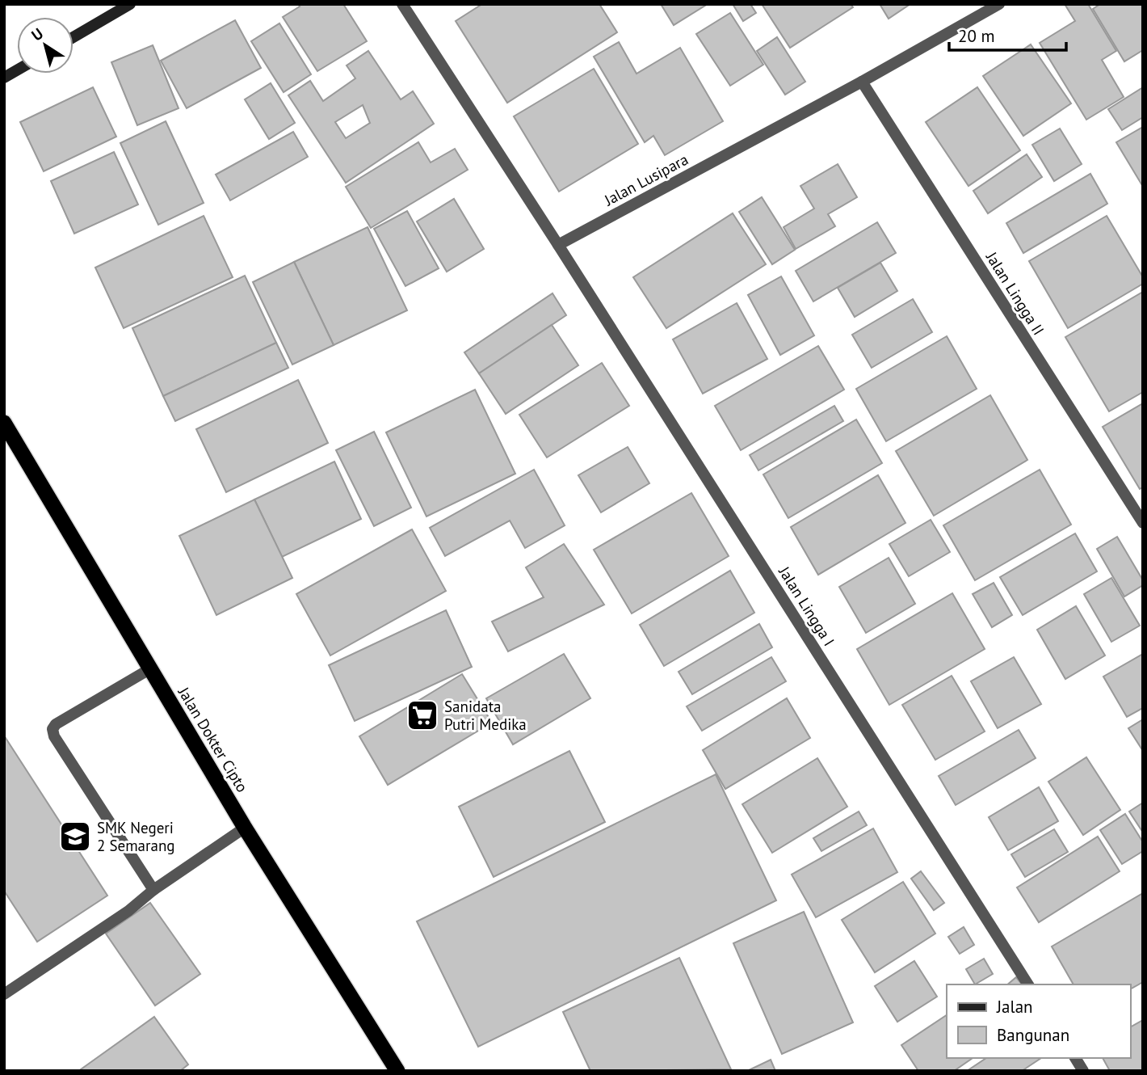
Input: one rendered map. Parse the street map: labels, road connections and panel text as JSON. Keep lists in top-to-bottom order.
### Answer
{
  "streets": {
    "highway": ["Jalan Dokter Cipto"],
    "street": ["Jalan Lusipara", "Jalan Lingga II", "Jalan Lingga I"]
  },
  "crossings": [
    ["Jalan Lusipara", "Jalan Lingga II"],
    ["Jalan Lusipara", "Jalan Lingga I"]
  ],
  "places": {
    "supermarket": ["Sanidata Putri Medika"],
    "school or university": ["SMK Negeri 2 Semarang"]
  },
  "legend": ["Jalan", "Bangunan"],
  "scale_bar": "20 m",
  "north": "top left"
}
